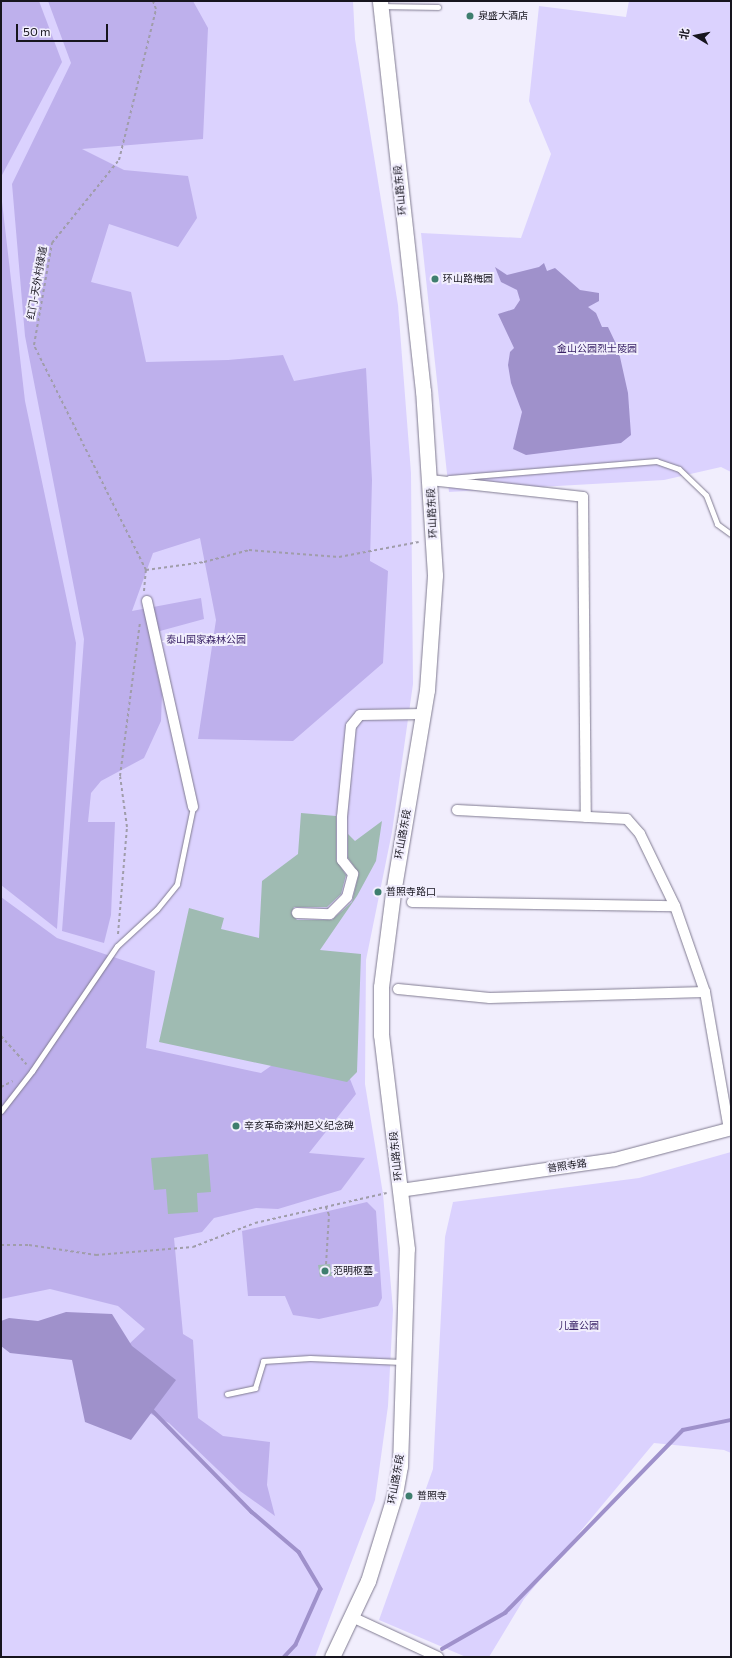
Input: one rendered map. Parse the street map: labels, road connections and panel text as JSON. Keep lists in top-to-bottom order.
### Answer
{
  "streets": {
    "main road": ["环山路东段"],
    "street": ["普照寺路"],
    "path": ["红门-天外村绿道"]
  },
  "crossings": [
    ["环山路东段", "普照寺路"]
  ],
  "parks": ["金山公园烈士陵园", "泰山国家森林公园", "儿童公园"],
  "places": [
    "泉盛大酒店",
    "环山路梅园",
    "普照寺路口",
    "辛亥革命滦州起义纪念碑",
    "范明枢墓",
    "普照寺"
  ],
  "scale_bar": "50 m",
  "north": "left"
}
